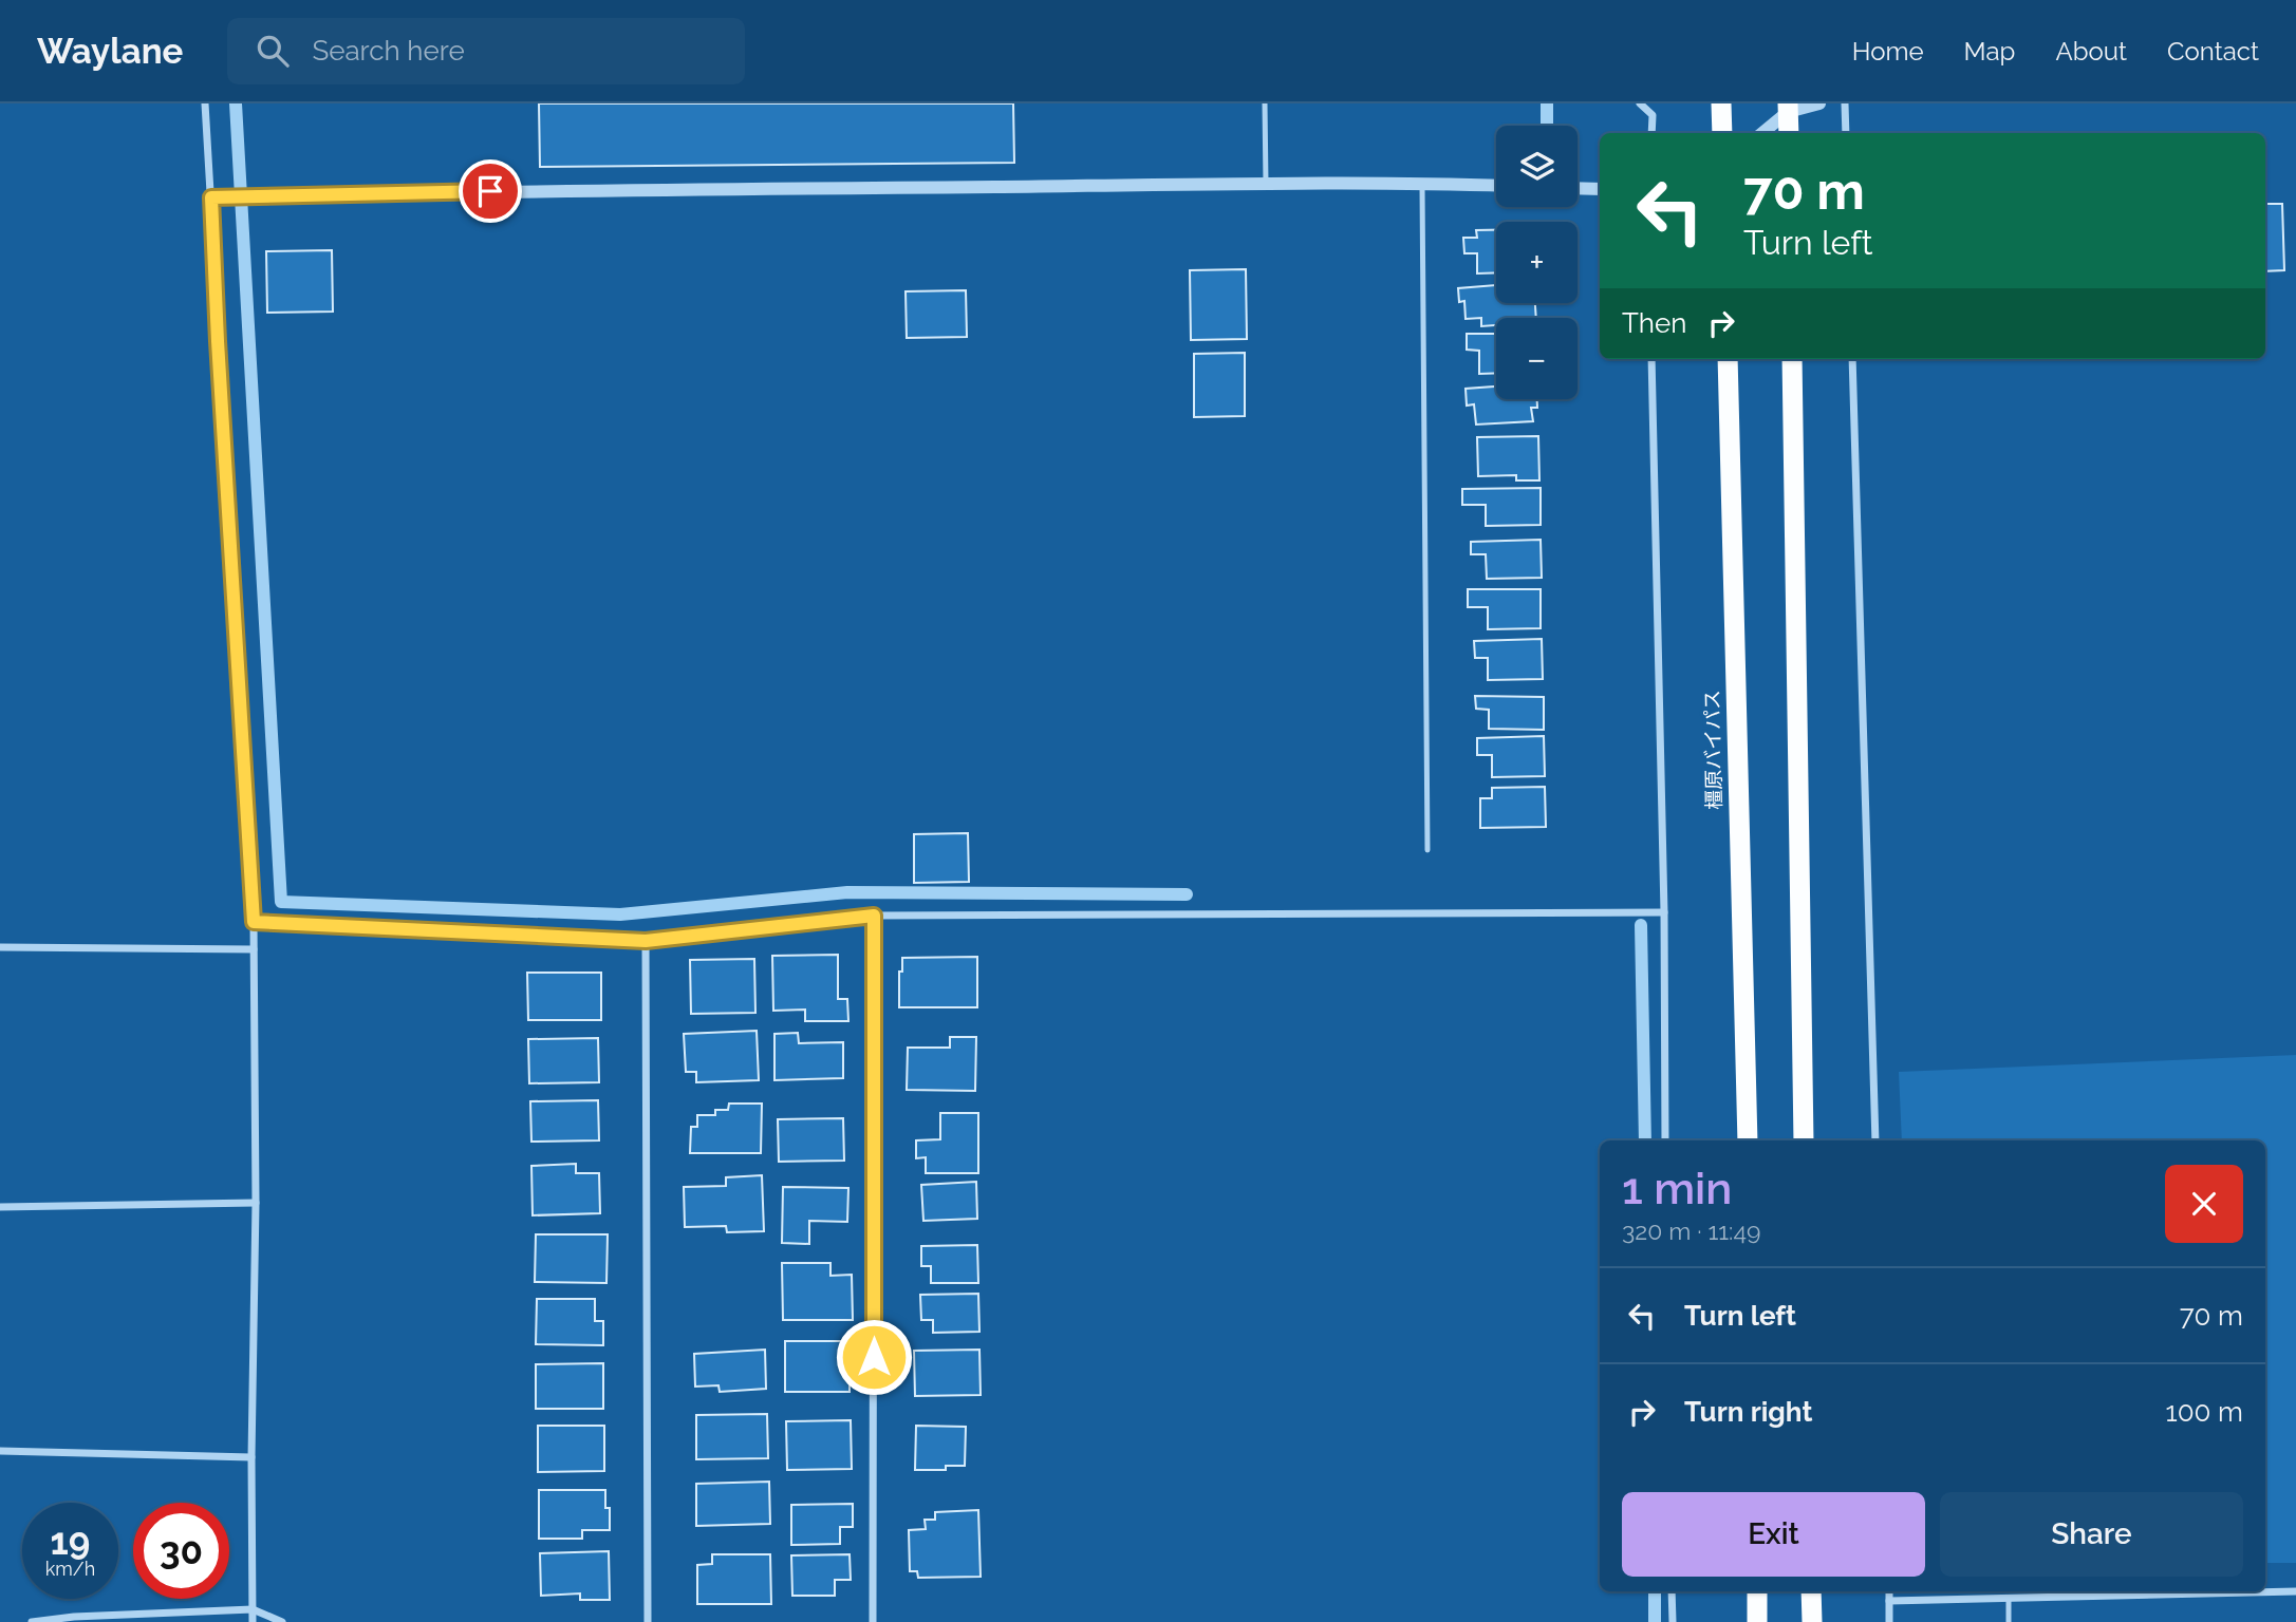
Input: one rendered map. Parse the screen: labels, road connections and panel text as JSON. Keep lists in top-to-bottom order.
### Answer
{
  "streets": {
    "highway": ["橿原バイパス"]
  },
  "page": {
    "header": "Waylane",
    "search": "Search here",
    "nav": [
      "Home",
      "Map",
      "About",
      "Contact"
    ],
    "map_buttons": ["+", "−"],
    "turn": ["70 m", "Turn left"],
    "then": "Then",
    "heading": ["1 min", "320 m · 11:49"],
    "list": [
      {
        "name": "Turn left",
        "value": "70 m"
      },
      {
        "name": "Turn right",
        "value": "100 m"
      }
    ],
    "buttons": ["Exit", "Share"],
    "speed": "19 km/h",
    "limit": "30"
  }
}
